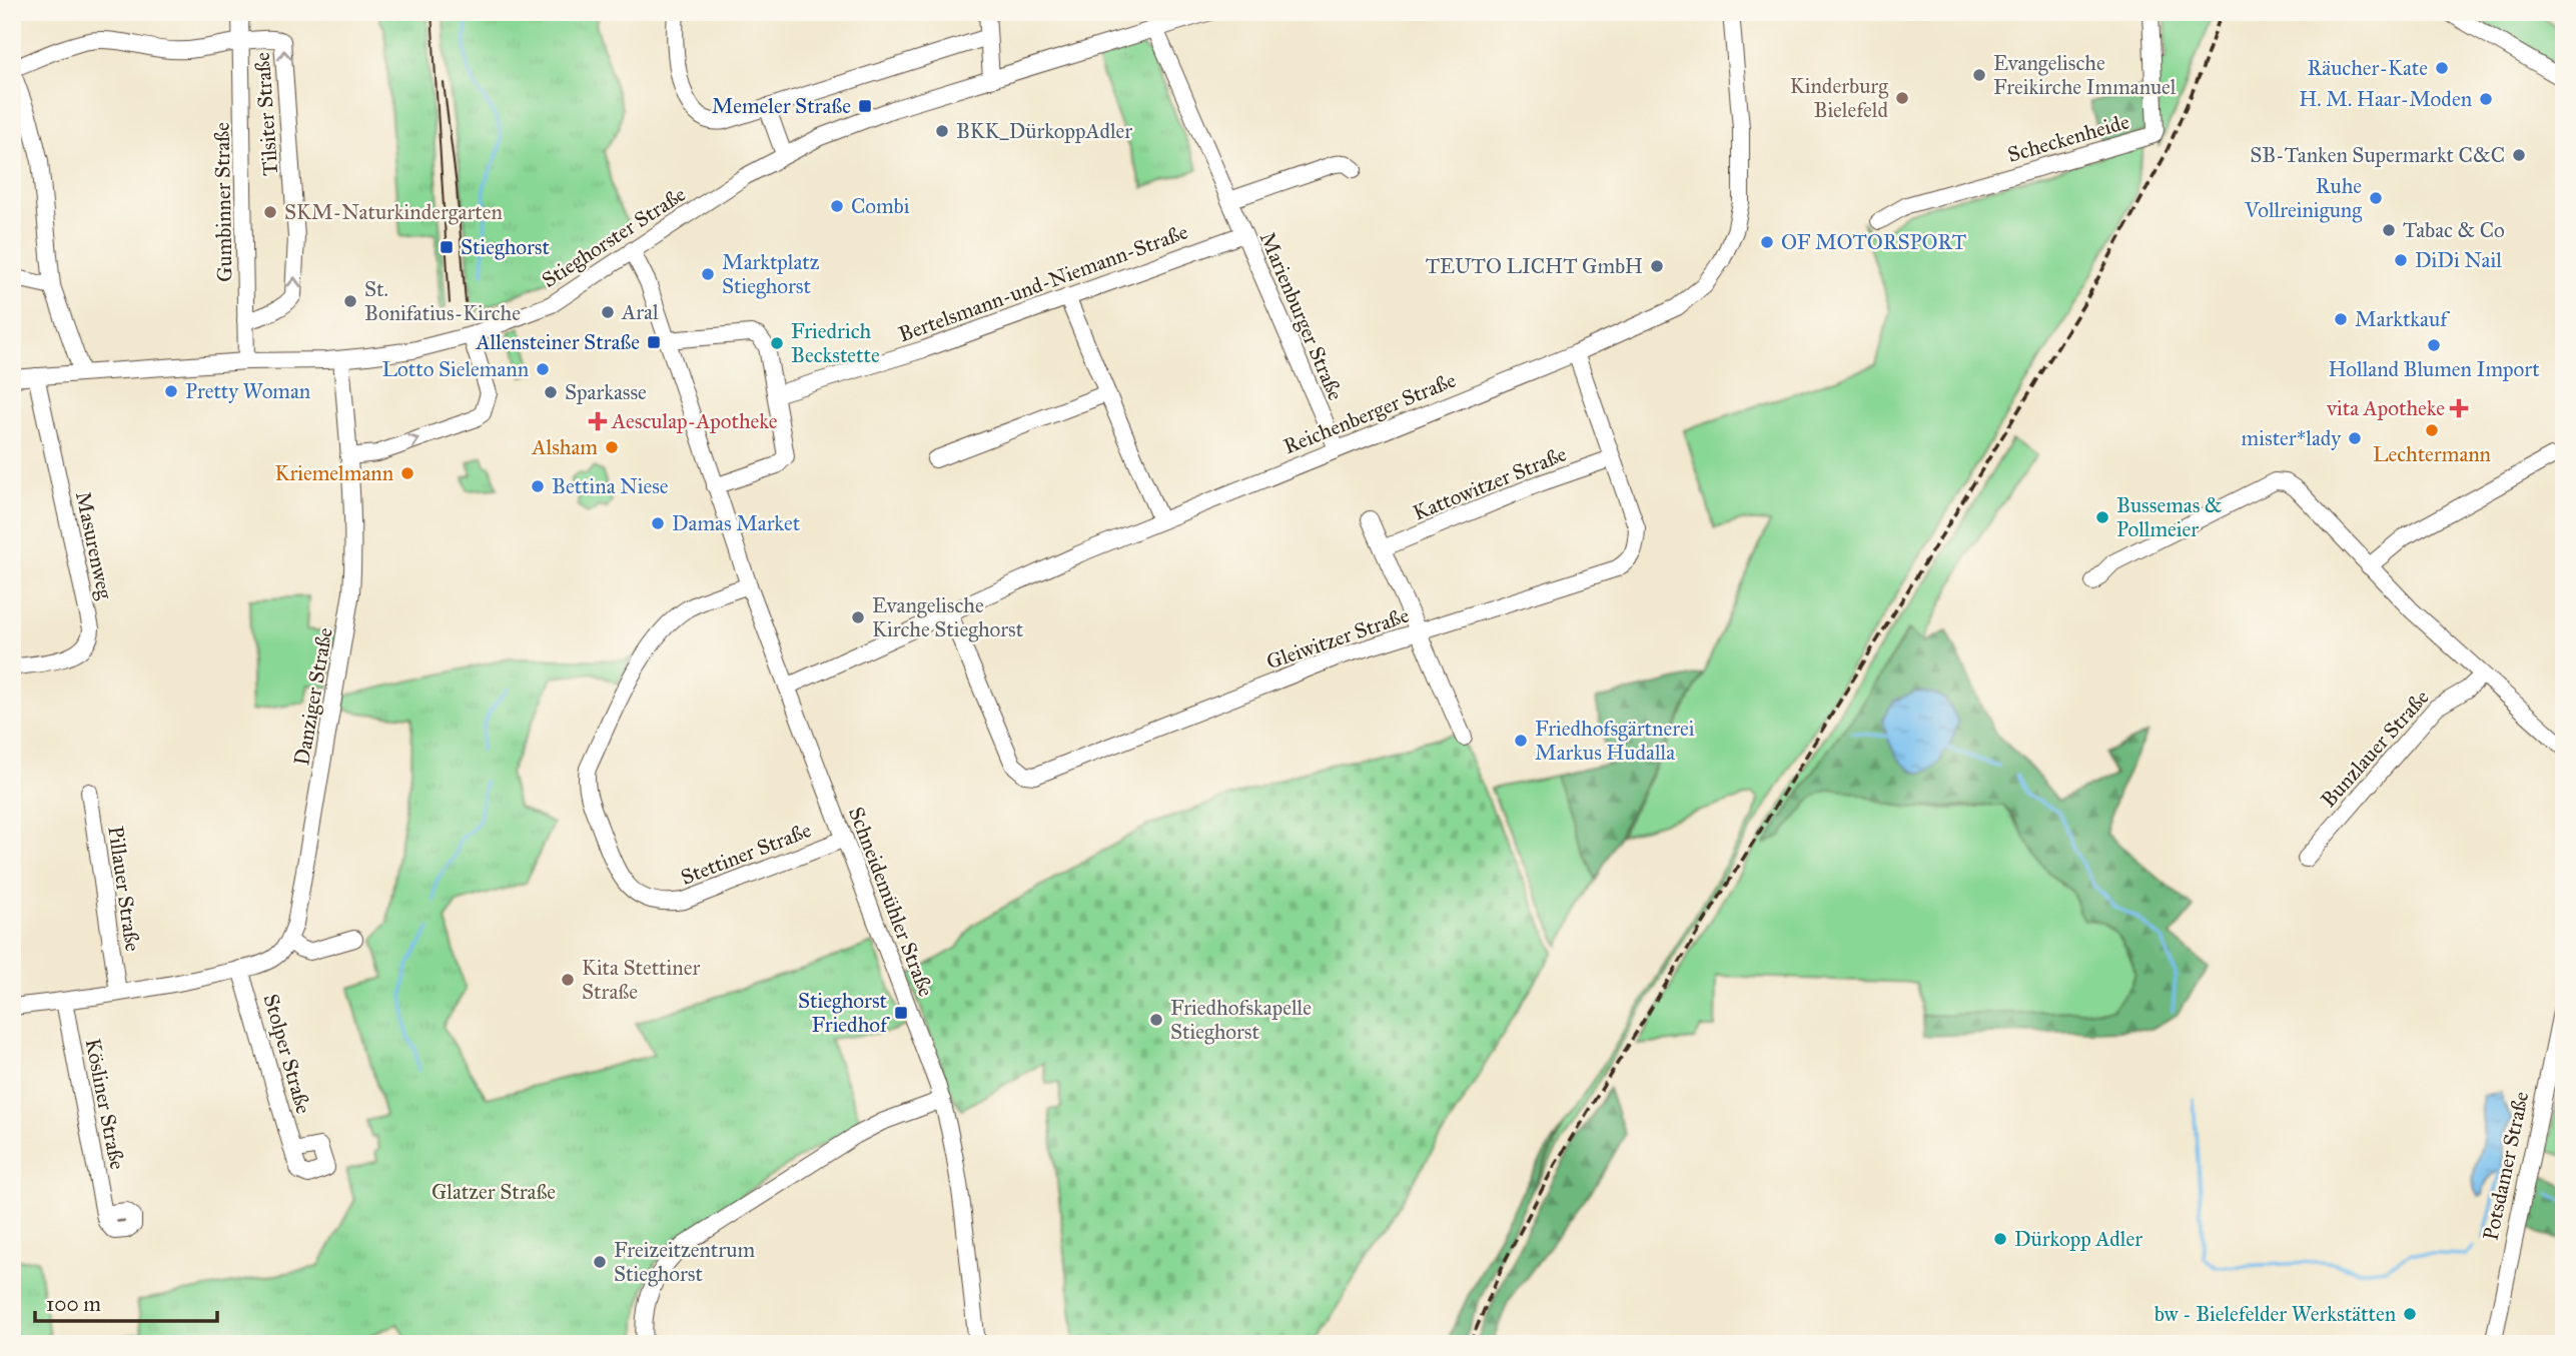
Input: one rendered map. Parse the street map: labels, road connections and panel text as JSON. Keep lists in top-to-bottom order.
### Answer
{
  "streets": {
    "street": [
      "Tilsiter Straße",
      "Scheckenheide",
      "Gumbinner Straße",
      "Stieghorster Straße",
      "Bertelsmann-und-Niemann-Straße",
      "Marienburger Straße",
      "Reichenberger Straße",
      "Kattowitzer Straße",
      "Masurenweg",
      "Gleiwitzer Straße",
      "Danziger Straße",
      "Bunzlauer Straße",
      "Stettiner Straße",
      "Pillauer Straße",
      "Schneidemühler Straße",
      "Stolper Straße",
      "Kösliner Straße",
      "Potsdamer Straße"
    ]
  },
  "crossings": [
    ["Tilsiter Straße", "Gumbinner Straße"],
    ["Gumbinner Straße", "Stieghorster Straße"],
    ["Stieghorster Straße", "Marienburger Straße"],
    ["Stieghorster Straße", "Masurenweg"],
    ["Stieghorster Straße", "Danziger Straße"],
    ["Stieghorster Straße", "Schneidemühler Straße"],
    ["Bertelsmann-und-Niemann-Straße", "Marienburger Straße"],
    ["Marienburger Straße", "Reichenberger Straße"],
    ["Reichenberger Straße", "Gleiwitzer Straße"],
    ["Reichenberger Straße", "Schneidemühler Straße"],
    ["Kattowitzer Straße", "Gleiwitzer Straße"],
    ["Stettiner Straße", "Schneidemühler Straße"]
  ],
  "parks": ["Glatzer Straße"],
  "places": {
    "other": [
      "Räucher-Kate",
      "Evangelische Freikirche Immanuel",
      "Kinderburg Bielefeld",
      "H. M. Haar-Moden",
      "BKK_DürkoppAdler",
      "SB-Tanken Supermarkt C&C",
      "Ruhe Vollreinigung",
      "Combi",
      "SKM-Naturkindergarten",
      "Tabac & Co",
      "OF MOTORSPORT",
      "DiDi Nail",
      "TEUTO LICHT GmbH",
      "Marktplatz Stieghorst",
      "St. Bonifatius-Kirche",
      "Aral",
      "Marktkauf",
      "Friedrich Beckstette",
      "Holland Blumen Import",
      "Lotto Sielemann",
      "Pretty Woman",
      "Sparkasse",
      "Lechtermann",
      "mister*lady",
      "Alsham",
      "Kriemelmann",
      "Bettina Niese",
      "Bussemas & Pollmeier",
      "Damas Market",
      "Evangelische Kirche Stieghorst",
      "Friedhofsgärtnerei Markus Hudalla",
      "Kita Stettiner Straße",
      "Friedhofskapelle Stieghorst",
      "Dürkopp Adler",
      "Freizeitzentrum Stieghorst",
      "bw - Bielefelder Werkstätten"
    ],
    "transit": [
      "Memeler Straße",
      "Stieghorst",
      "Allensteiner Straße",
      "Stieghorst Friedhof"
    ],
    "health": ["vita Apotheke", "Aesculap-Apotheke"]
  },
  "scale_bar": "100 m"
}
